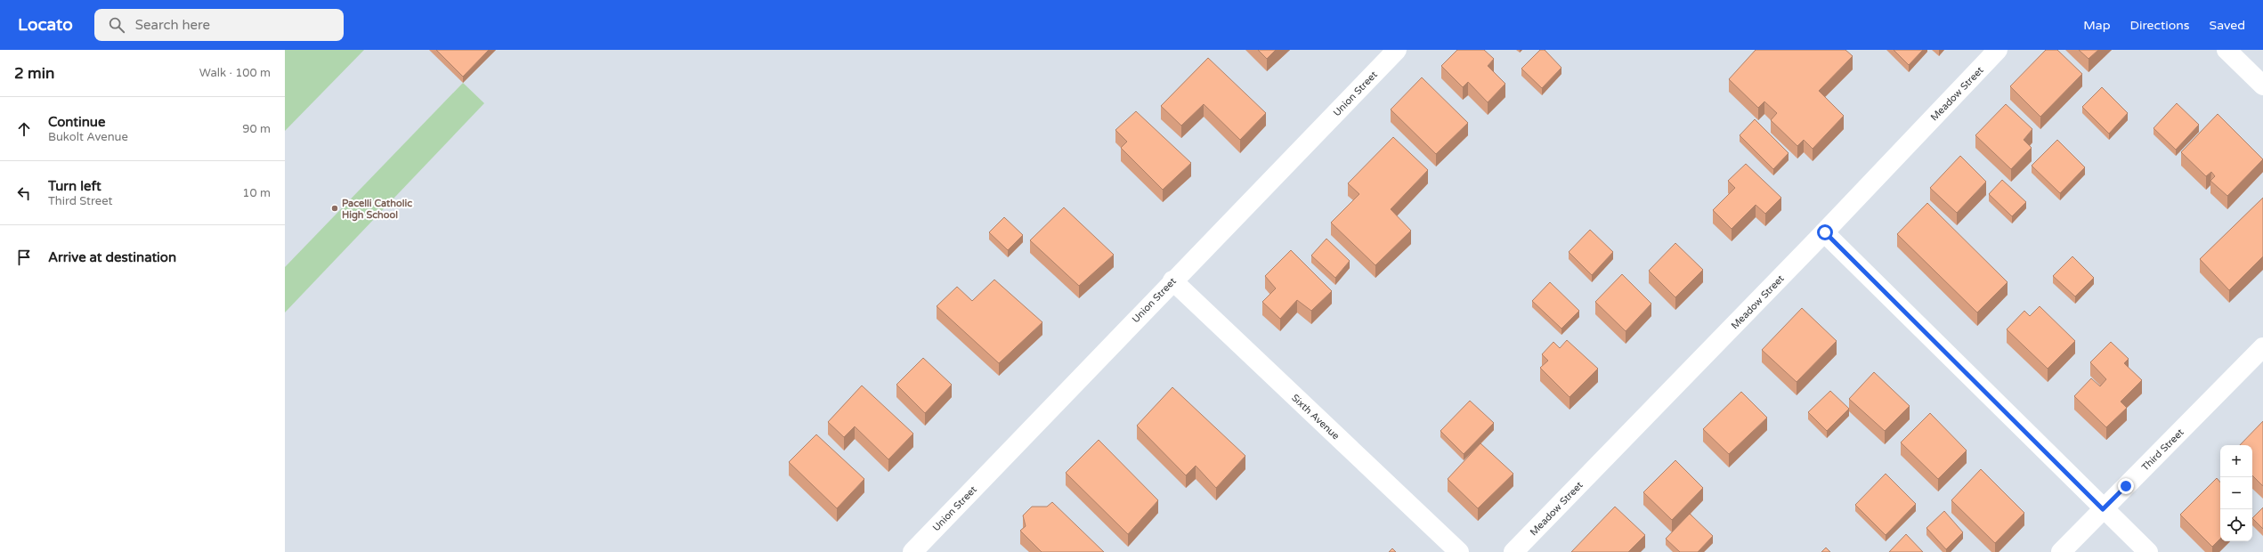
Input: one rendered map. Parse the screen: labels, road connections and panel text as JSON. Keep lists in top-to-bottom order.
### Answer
{
  "streets": {
    "street": [
      "Union Street",
      "Meadow Street",
      "Sixth Avenue",
      "Third Street"
    ]
  },
  "crossings": [
    ["Union Street", "Sixth Avenue"]
  ],
  "places": ["Pacelli Catholic High School"],
  "page": {
    "header": "Locato",
    "search": "Search here",
    "nav": ["Map", "Directions", "Saved"],
    "heading": ["2 min", "Walk · 100 m"],
    "list": [
      ["Continue", "Bukolt Avenue", "90 m"],
      ["Turn left", "Third Street", "10 m"],
      "Arrive at destination"
    ],
    "map_buttons": ["+", "−"]
  }
}
